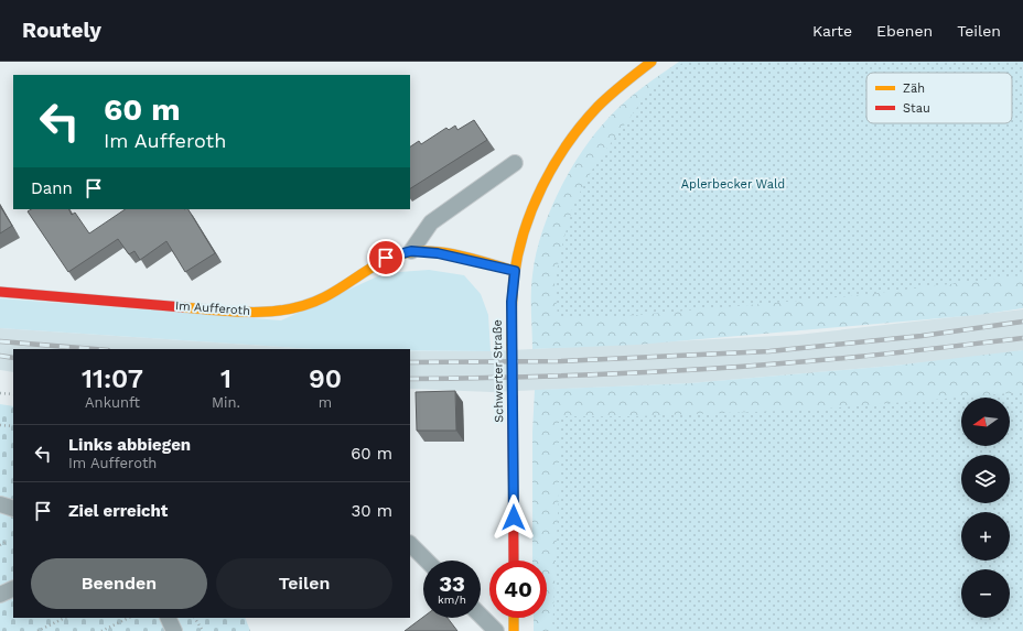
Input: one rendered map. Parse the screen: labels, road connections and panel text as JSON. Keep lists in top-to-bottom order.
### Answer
{
  "streets": {
    "street": ["Im Aufferoth", "Schwerter Straße"]
  },
  "crossings": [
    ["Im Aufferoth", "Schwerter Straße"]
  ],
  "parks": ["Aplerbecker Wald"],
  "legend": ["Zäh", "Stau"],
  "north": "left",
  "page": {
    "header": "Routely",
    "nav": ["Karte", "Ebenen", "Teilen"],
    "turn": ["60 m", "Im Aufferoth"],
    "then": "Dann",
    "eta": [
      "11:07",
      "Ankunft",
      "1",
      "Min.",
      "90",
      "m"
    ],
    "map_buttons": ["+", "−"],
    "list": [
      {
        "name": "Links abbiegen",
        "note": "Im Aufferoth",
        "value": "60 m"
      },
      {
        "name": "Ziel erreicht",
        "value": "30 m"
      }
    ],
    "buttons": ["Beenden", "Teilen"],
    "speed": "33 km/h",
    "limit": "40"
  }
}
